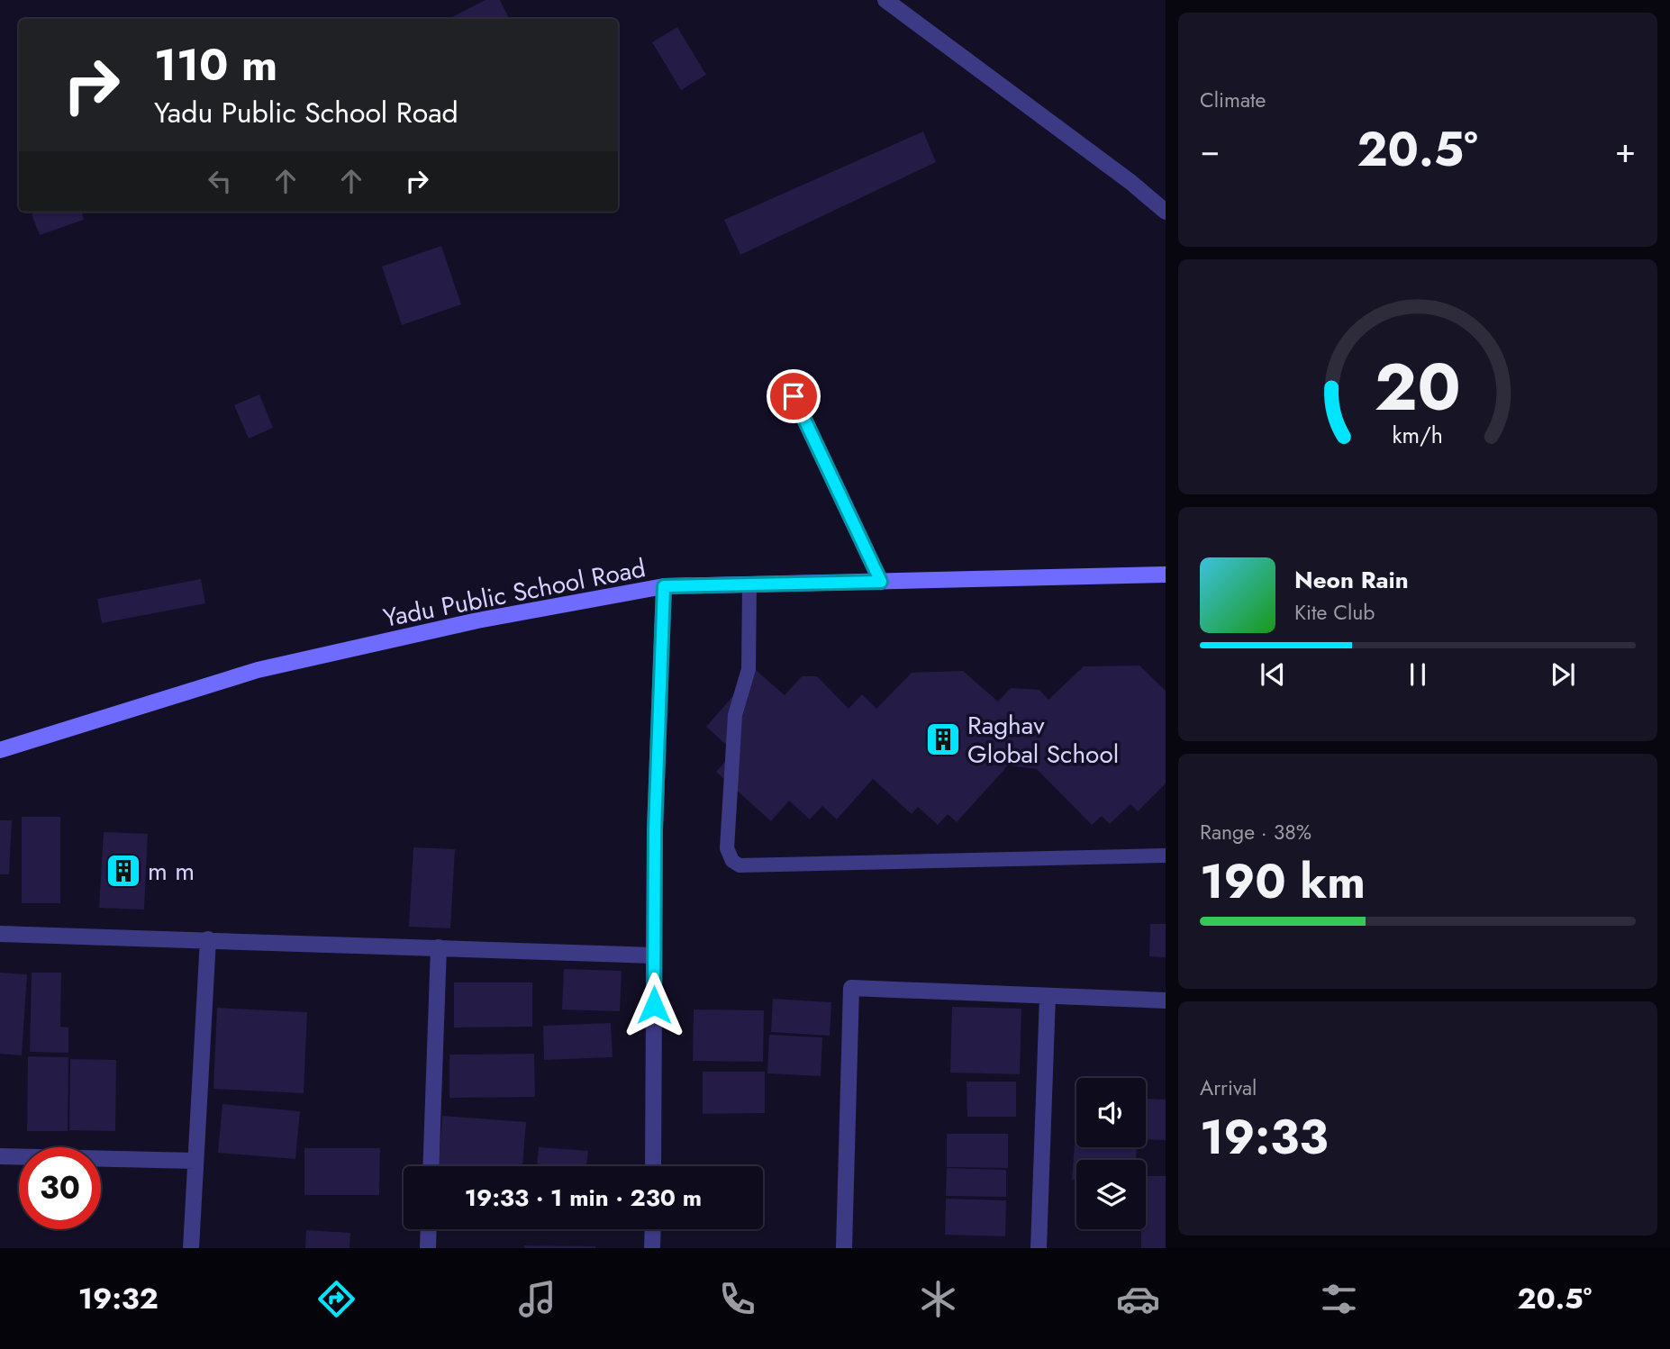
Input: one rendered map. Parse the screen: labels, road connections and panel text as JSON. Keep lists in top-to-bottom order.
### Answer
{
  "streets": {
    "street": ["Yadu Public School Road"]
  },
  "places": {
    "building": ["Raghav Global School", "m m"]
  },
  "page": {
    "tile": [
      "Climate",
      ["Range · 38%", "190 km"],
      ["Arrival", "19:33"]
    ],
    "turn": ["110 m", "Yadu Public School Road"],
    "heat": ["−", "20.5°", "+"],
    "song": ["Neon Rain", "Kite Club"],
    "limit": "30",
    "trip": "19:33 · 1 min · 230 m",
    "tabs": ["19:32", "20.5°"],
    "gauge": ["20", "km/h"]
  }
}
